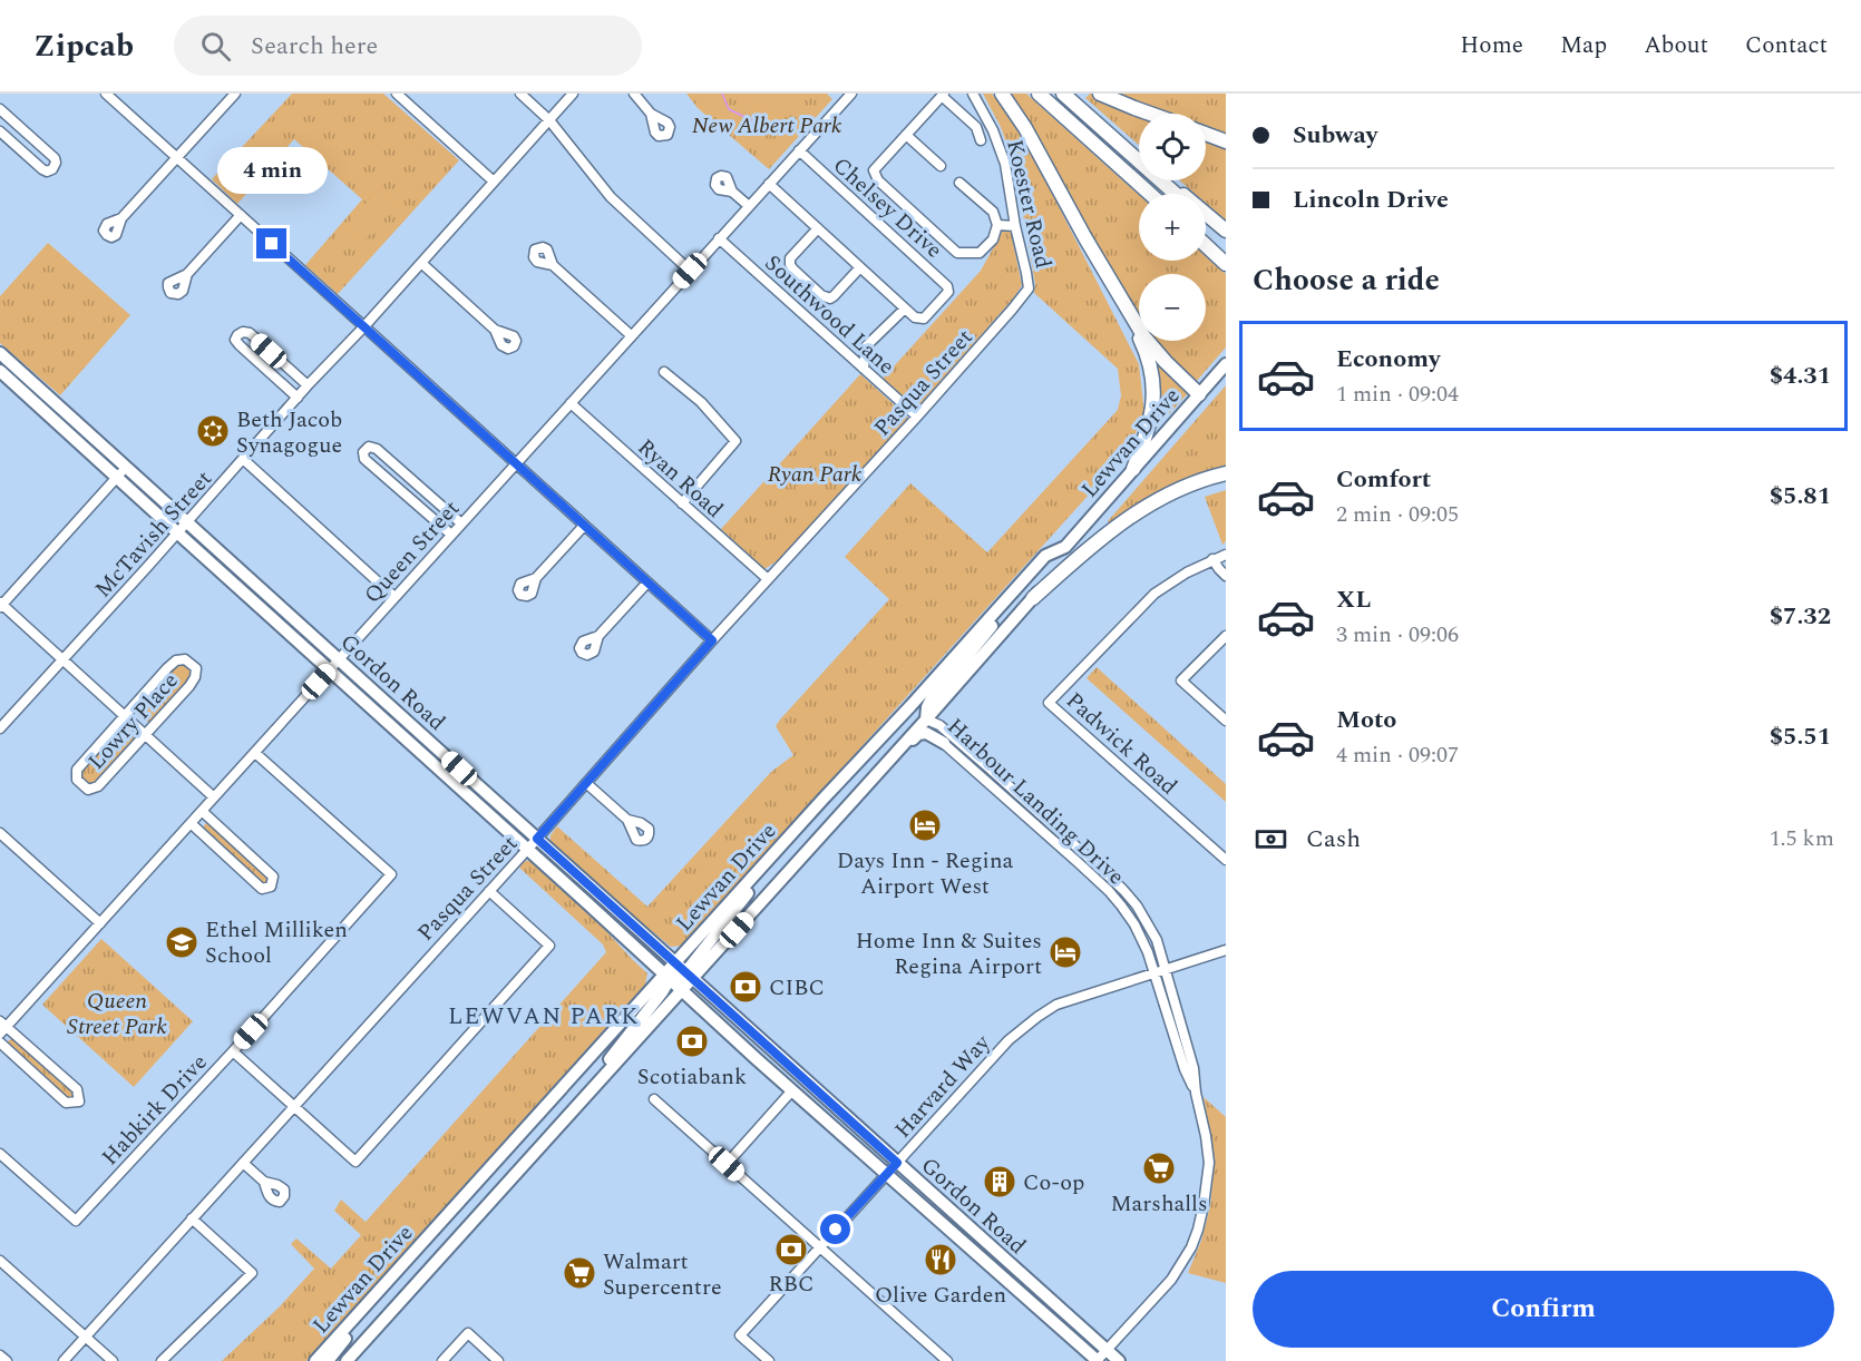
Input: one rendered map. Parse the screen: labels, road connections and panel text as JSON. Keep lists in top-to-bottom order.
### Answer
{
  "streets": {
    "main road": ["Lewvan Drive", "Gordon Road"],
    "street": [
      "Koester Road",
      "Chelsey Drive",
      "Southwood Lane",
      "Pasqua Street",
      "Ryan Road",
      "McTavish Street",
      "Queen Street",
      "Lowry Place",
      "Padwick Road",
      "Harbour Landing Drive",
      "Harvard Way",
      "Habkirk Drive"
    ]
  },
  "crossings": [
    ["Koester Road", "Pasqua Street"],
    ["Chelsey Drive", "Queen Street"],
    ["Southwood Lane", "Pasqua Street"],
    ["Southwood Lane", "Queen Street"],
    ["Pasqua Street", "Ryan Road"],
    ["Pasqua Street", "Gordon Road"],
    ["Lewvan Drive", "Gordon Road"],
    ["Lewvan Drive", "Harbour Landing Drive"],
    ["Ryan Road", "Queen Street"],
    ["McTavish Street", "Gordon Road"],
    ["Queen Street", "Gordon Road"],
    ["Queen Street", "Habkirk Drive"],
    ["Gordon Road", "Harbour Landing Drive"],
    ["Gordon Road", "Harvard Way"],
    ["Harbour Landing Drive", "Harvard Way"]
  ],
  "districts": ["LEWVAN PARK"],
  "parks": ["New Albert Park", "Ryan Park", "Queen Street Park"],
  "places": {
    "synagogue": ["Beth Jacob Synagogue"],
    "hotel": ["Days Inn - Regina Airport West", "Home Inn & Suites Regina Airport"],
    "school or university": ["Ethel Milliken School"],
    "bank": ["CIBC", "Scotiabank", "RBC"],
    "supermarket": ["Marshalls", "Walmart Supercentre"],
    "building": ["Co-op"],
    "restaurant": ["Olive Garden"]
  },
  "page": {
    "header": "Zipcab",
    "search": "Search here",
    "nav": [
      "Home",
      "Map",
      "About",
      "Contact"
    ],
    "banner": ["Subway", "Lincoln Drive"],
    "map_buttons": ["+", "−"],
    "bubble": "4 min",
    "heading": "Choose a ride",
    "list": [
      {
        "name": "Economy",
        "note": "1 min · 09:04",
        "value": "$4.31"
      },
      {
        "name": "Comfort",
        "note": "2 min · 09:05",
        "value": "$5.81"
      },
      {
        "name": "XL",
        "note": "3 min · 09:06",
        "value": "$7.32"
      },
      {
        "name": "Moto",
        "note": "4 min · 09:07",
        "value": "$5.51"
      }
    ],
    "pay": ["Cash", "1.5 km"],
    "buttons": "Confirm"
  }
}
